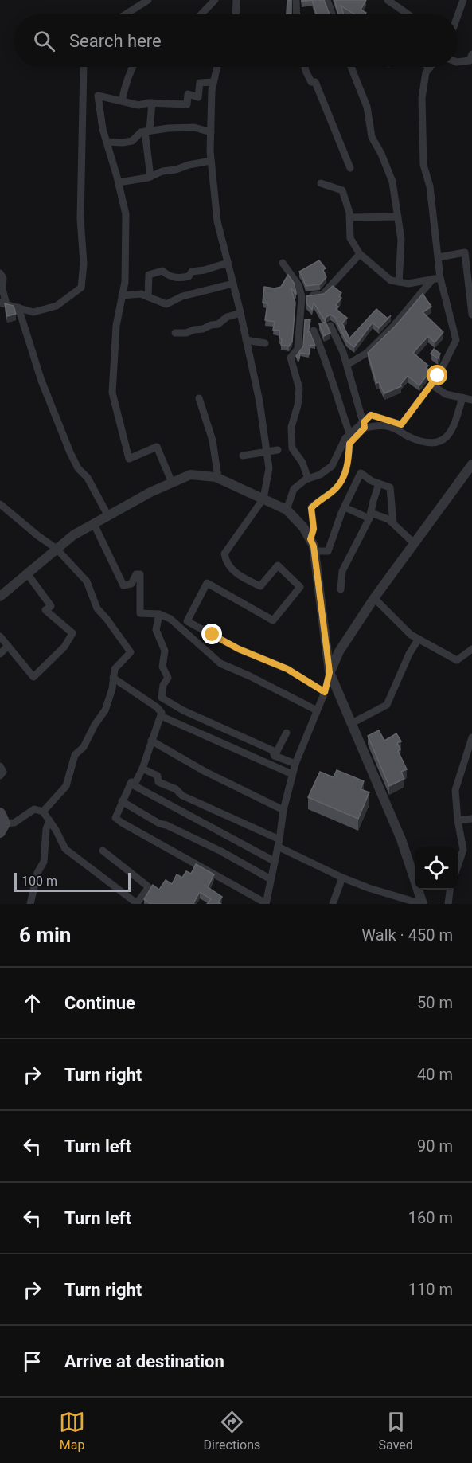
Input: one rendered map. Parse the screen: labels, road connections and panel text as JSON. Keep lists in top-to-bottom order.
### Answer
{
  "scale_bar": "100 m",
  "page": {
    "search": "Search here",
    "scale": "100 m",
    "heading": ["6 min", "Walk · 450 m"],
    "list": [
      ["Continue", "50 m"],
      ["Turn right", "40 m"],
      ["Turn left", "90 m"],
      ["Turn left", "160 m"],
      ["Turn right", "110 m"],
      "Arrive at destination"
    ],
    "nav": ["Map", "Directions", "Saved"]
  }
}
